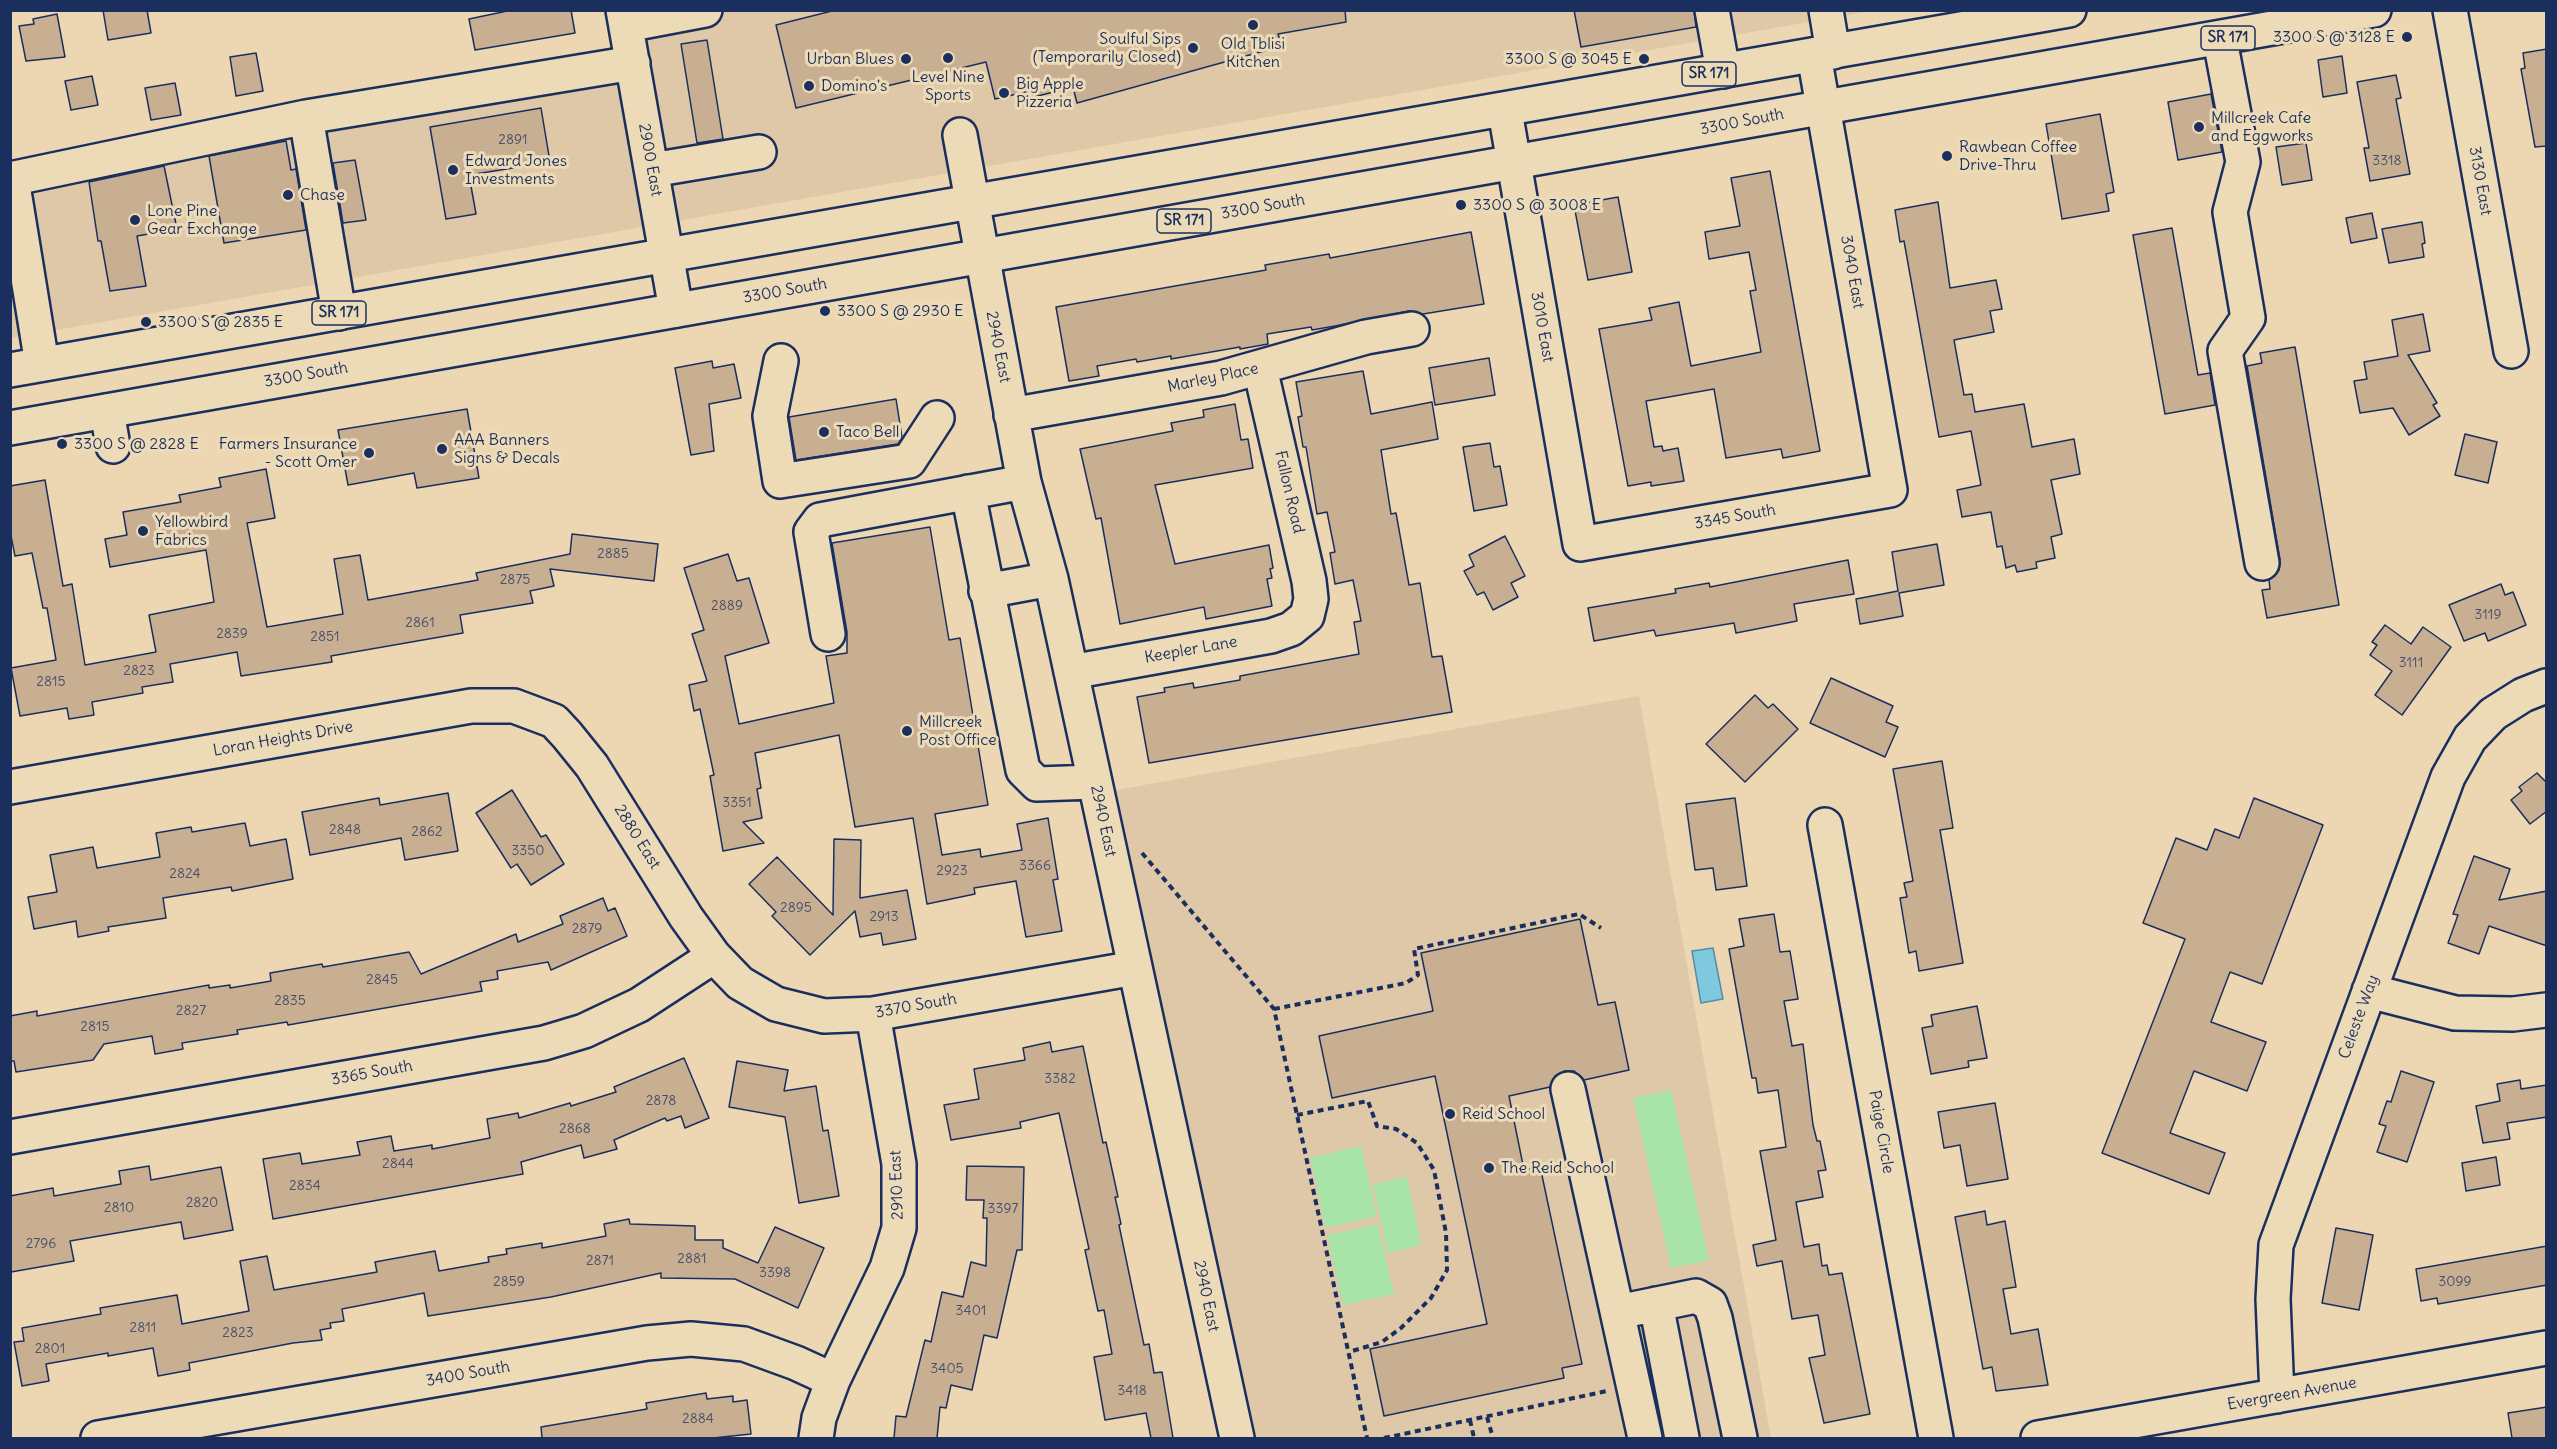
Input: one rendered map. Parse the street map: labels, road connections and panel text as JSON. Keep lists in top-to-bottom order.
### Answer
{
  "streets": {
    "street": [
      "SR 171",
      "3300 South",
      "2900 East",
      "3130 East",
      "3040 East",
      "3010 East",
      "2940 East",
      "Marley Place",
      "Fallon Road",
      "3345 South",
      "Keepler Lane",
      "Loran Heights Drive",
      "2880 East",
      "3370 South",
      "Celeste Way",
      "3365 South",
      "Paige Circle",
      "2910 East",
      "3400 South",
      "Evergreen Avenue"
    ]
  },
  "crossings": [
    ["SR 171", "2900 East"],
    ["SR 171", "3040 East"],
    ["SR 171", "3010 East"],
    ["SR 171", "2940 East"],
    ["3300 South", "2900 East"],
    ["3300 South", "3040 East"],
    ["3300 South", "3010 East"],
    ["3300 South", "2940 East"],
    ["3040 East", "3345 South"],
    ["3010 East", "3345 South"],
    ["2940 East", "Marley Place"],
    ["2940 East", "Keepler Lane"],
    ["2940 East", "3370 South"],
    ["Marley Place", "Fallon Road"],
    ["Fallon Road", "Keepler Lane"],
    ["Loran Heights Drive", "2880 East"],
    ["2880 East", "3370 South"],
    ["2880 East", "3365 South"],
    ["3370 South", "3365 South"],
    ["3370 South", "2910 East"],
    ["Celeste Way", "Evergreen Avenue"],
    ["2910 East", "3400 South"]
  ],
  "places": [
    "Old Tblisi Kitchen",
    "3300 S @ 3128 E",
    "Soulful Sips (Temporarily Closed)",
    "Level Nine Sports",
    "Urban Blues",
    "3300 S @ 3045 E",
    "Domino's",
    "Big Apple Pizzeria",
    "Millcreek Cafe and Eggworks",
    "Rawbean Coffee Drive-Thru",
    "Edward Jones Investments",
    "Chase",
    "3300 S @ 3008 E",
    "Lone Pine Gear Exchange",
    "3300 S @ 2930 E",
    "3300 S @ 2835 E",
    "Taco Bell",
    "3300 S @ 2828 E",
    "AAA Banners Signs & Decals",
    "Farmers Insurance - Scott Omer",
    "Yellowbird Fabrics",
    "Millcreek Post Office",
    "Reid School",
    "The Reid School"
  ],
  "house_numbers": [
    "2891",
    "3318",
    "2885",
    "2875",
    "2889",
    "3119",
    "2861",
    "2839",
    "2851",
    "3111",
    "2823",
    "2815",
    "3351",
    "2848",
    "2862",
    "3350",
    "3366",
    "2923",
    "2824",
    "2895",
    "2913",
    "2879",
    "2845",
    "2835",
    "2827",
    "2815",
    "3382",
    "2878",
    "2868",
    "2844",
    "2834",
    "2820",
    "2810",
    "3397",
    "2796",
    "2881",
    "2871",
    "3398",
    "2859",
    "3099",
    "3401",
    "2811",
    "2823",
    "2801",
    "3405",
    "3418",
    "2884"
  ]
}
